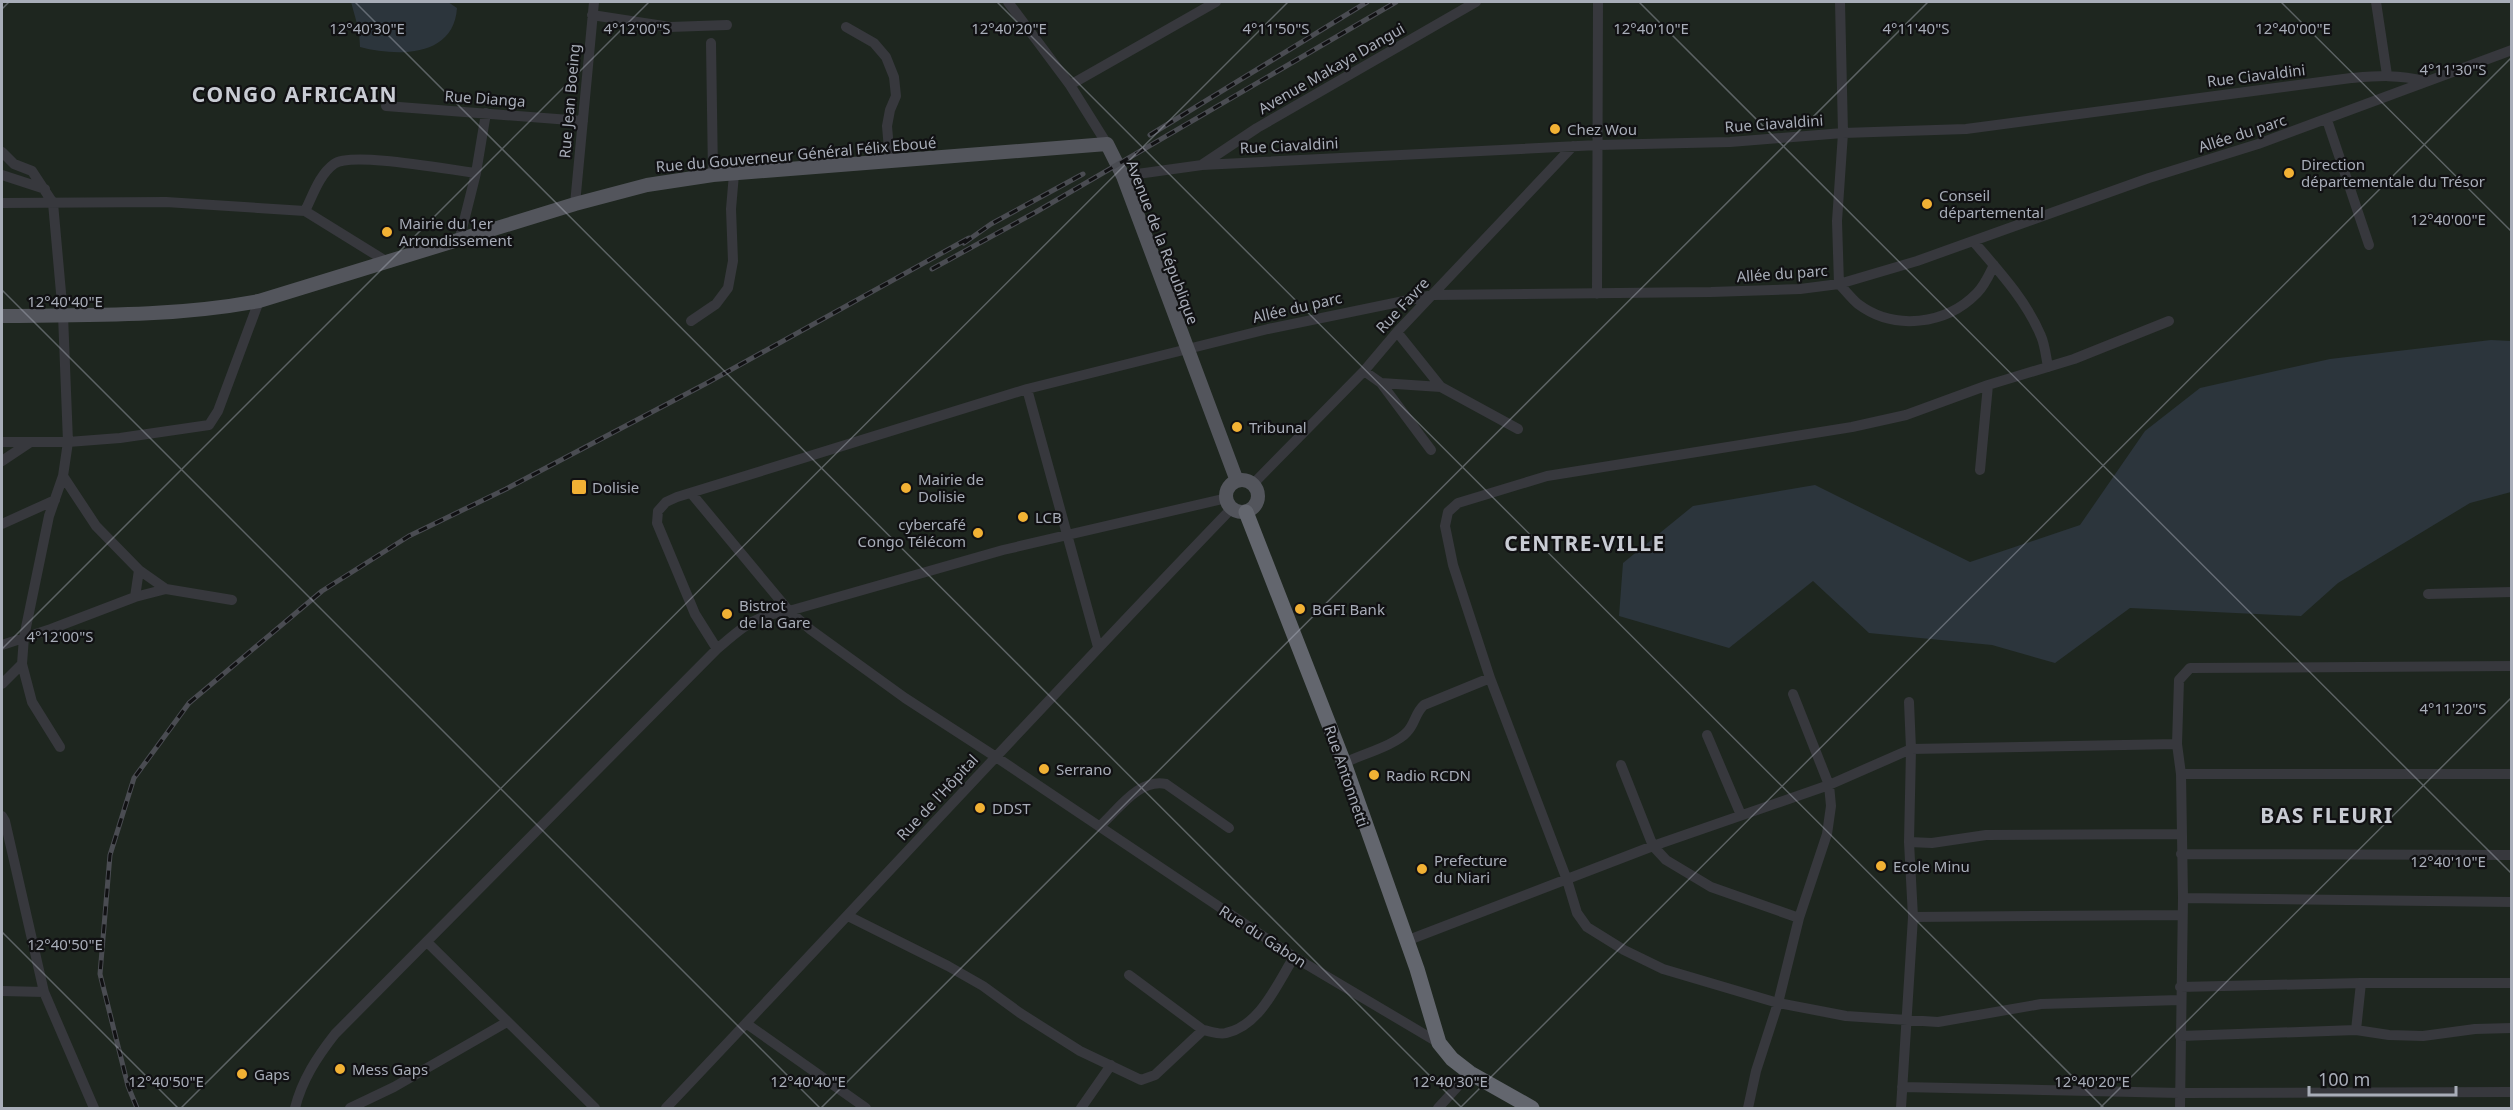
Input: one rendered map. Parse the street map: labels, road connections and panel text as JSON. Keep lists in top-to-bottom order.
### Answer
{
  "streets": {
    "highway": ["Rue Antonnetti", "Rue du Gabon"],
    "main road": ["Rue du Gouverneur Général Félix Eboué", "Avenue de la République"],
    "street": [
      "Avenue Makaya Dangui",
      "Rue Ciavaldini",
      "Rue Dianga",
      "Rue Jean Boeing",
      "Allée du parc",
      "Rue Favre",
      "Rue de l'Hôpital"
    ]
  },
  "crossings": [
    ["Avenue Makaya Dangui", "Rue Ciavaldini"],
    ["Rue Ciavaldini", "Allée du parc"],
    ["Rue Ciavaldini", "Avenue de la République"],
    ["Rue Ciavaldini", "Rue Favre"],
    ["Rue Dianga", "Rue Jean Boeing"],
    ["Rue Jean Boeing", "Rue du Gouverneur Général Félix Eboué"],
    ["Allée du parc", "Avenue de la République"],
    ["Allée du parc", "Rue Favre"],
    ["Allée du parc", "Rue du Gabon"],
    ["Rue du Gouverneur Général Félix Eboué", "Avenue de la République"],
    ["Avenue de la République", "Rue Favre"],
    ["Avenue de la République", "Rue Antonnetti"],
    ["Avenue de la République", "Rue de l'Hôpital"],
    ["Rue Favre", "Rue Antonnetti"],
    ["Rue Favre", "Rue de l'Hôpital"],
    ["Rue Antonnetti", "Rue de l'Hôpital"],
    ["Rue Antonnetti", "Rue du Gabon"],
    ["Rue de l'Hôpital", "Rue du Gabon"]
  ],
  "districts": ["CONGO AFRICAIN", "CENTRE-VILLE", "BAS FLEURI"],
  "places": {
    "other": [
      "Chez Wou",
      "Direction départementale du Trésor",
      "Conseil départemental",
      "Mairie du 1er Arrondissement",
      "Tribunal",
      "Mairie de Dolisie",
      "LCB",
      "cybercafé Congo Télécom",
      "BGFI Bank",
      "Bistrot de la Gare",
      "Serrano",
      "Radio RCDN",
      "DDST",
      "Ecole Minu",
      "Prefecture du Niari",
      "Mess Gaps",
      "Gaps"
    ],
    "transit": ["Dolisie"]
  },
  "scale_bar": "100 m",
  "coordinates": [
    "12°40'30\"E",
    "4°12'00\"S",
    "12°40'20\"E",
    "4°11'50\"S",
    "12°40'10\"E",
    "4°11'40\"S",
    "12°40'00\"E",
    "4°11'30\"S",
    "12°40'40\"E",
    "4°11'20\"S",
    "12°40'50\"E"
  ]
}
